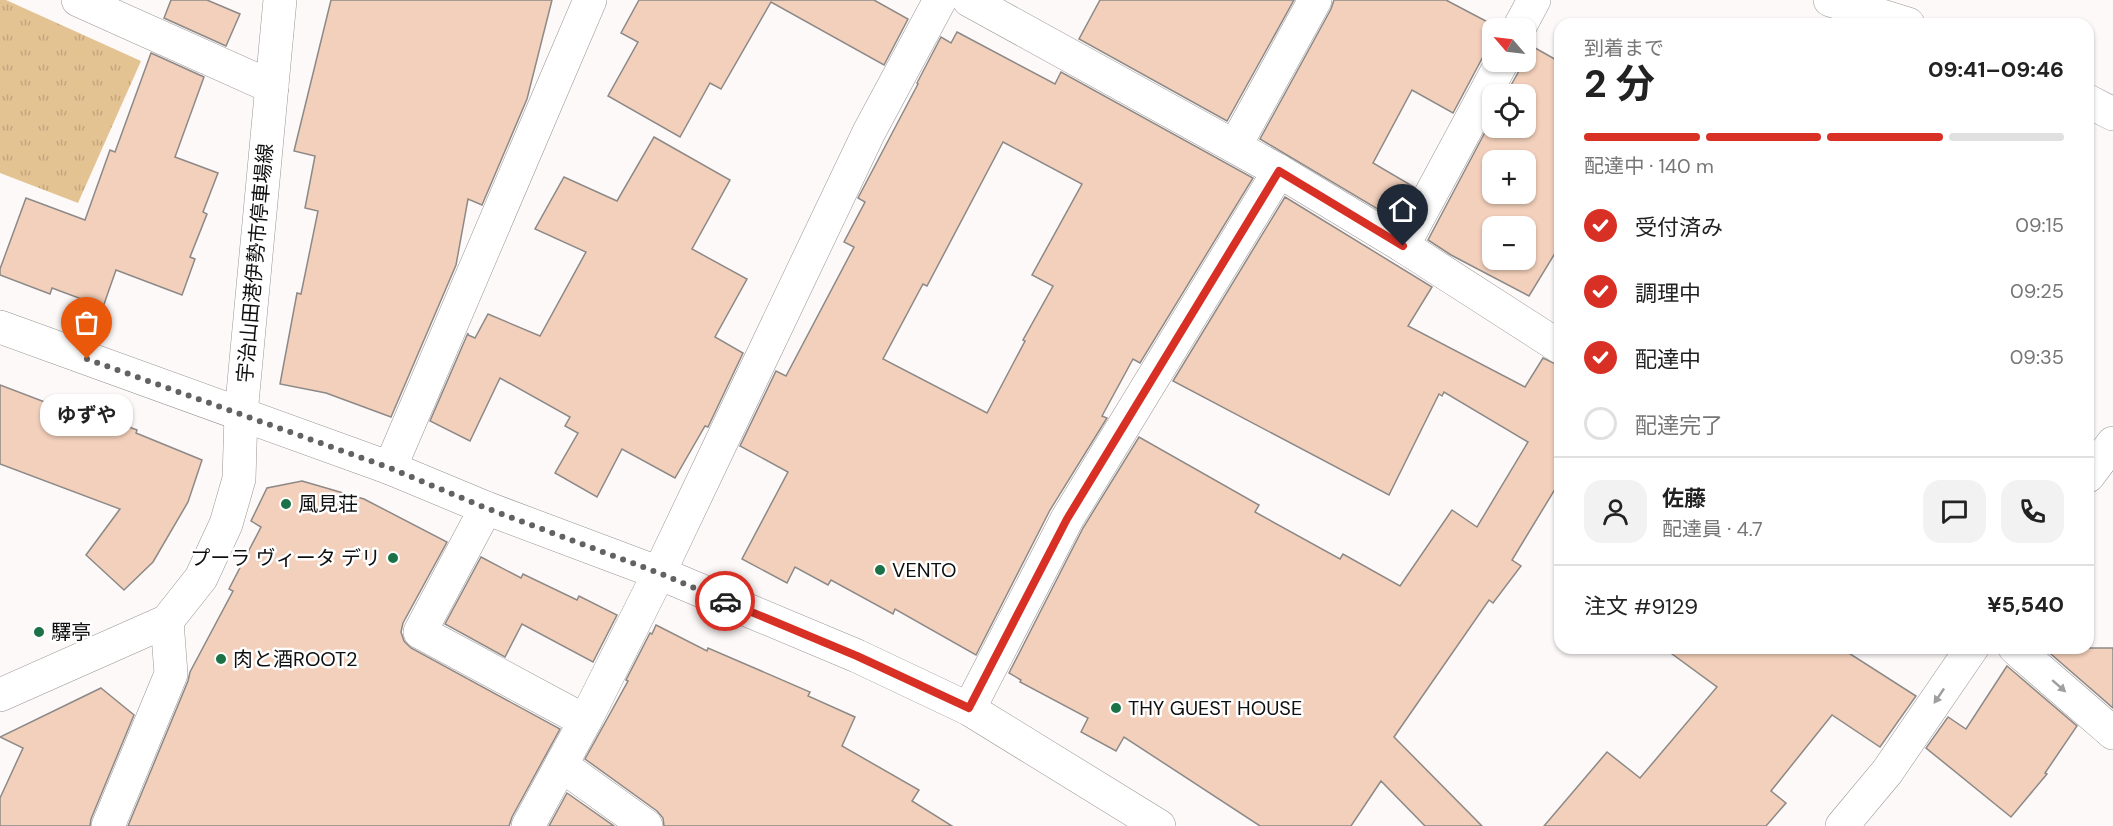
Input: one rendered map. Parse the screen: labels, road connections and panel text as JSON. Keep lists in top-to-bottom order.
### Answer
{
  "streets": {
    "street": ["宇治山田港伊勢市停車場線"]
  },
  "places": [
    "ゆずや",
    "風見荘",
    "プーラ ヴィータ デリ",
    "VENTO",
    "驛亭",
    "肉と酒ROOT2",
    "THY GUEST HOUSE"
  ],
  "north": "top left",
  "page": {
    "map_buttons": ["+", "−"],
    "heading": ["2 分", "到着まで", "09:41–09:46"],
    "panel": [
      "佐藤",
      "配達員 · 4.7",
      "注文 #9129",
      "¥5,540"
    ],
    "bar": "配達中 · 140 m",
    "list": [
      ["受付済み", "09:15"],
      ["調理中", "09:25"],
      ["配達中", "09:35"],
      "配達完了"
    ],
    "bubble": "ゆずや"
  }
}
